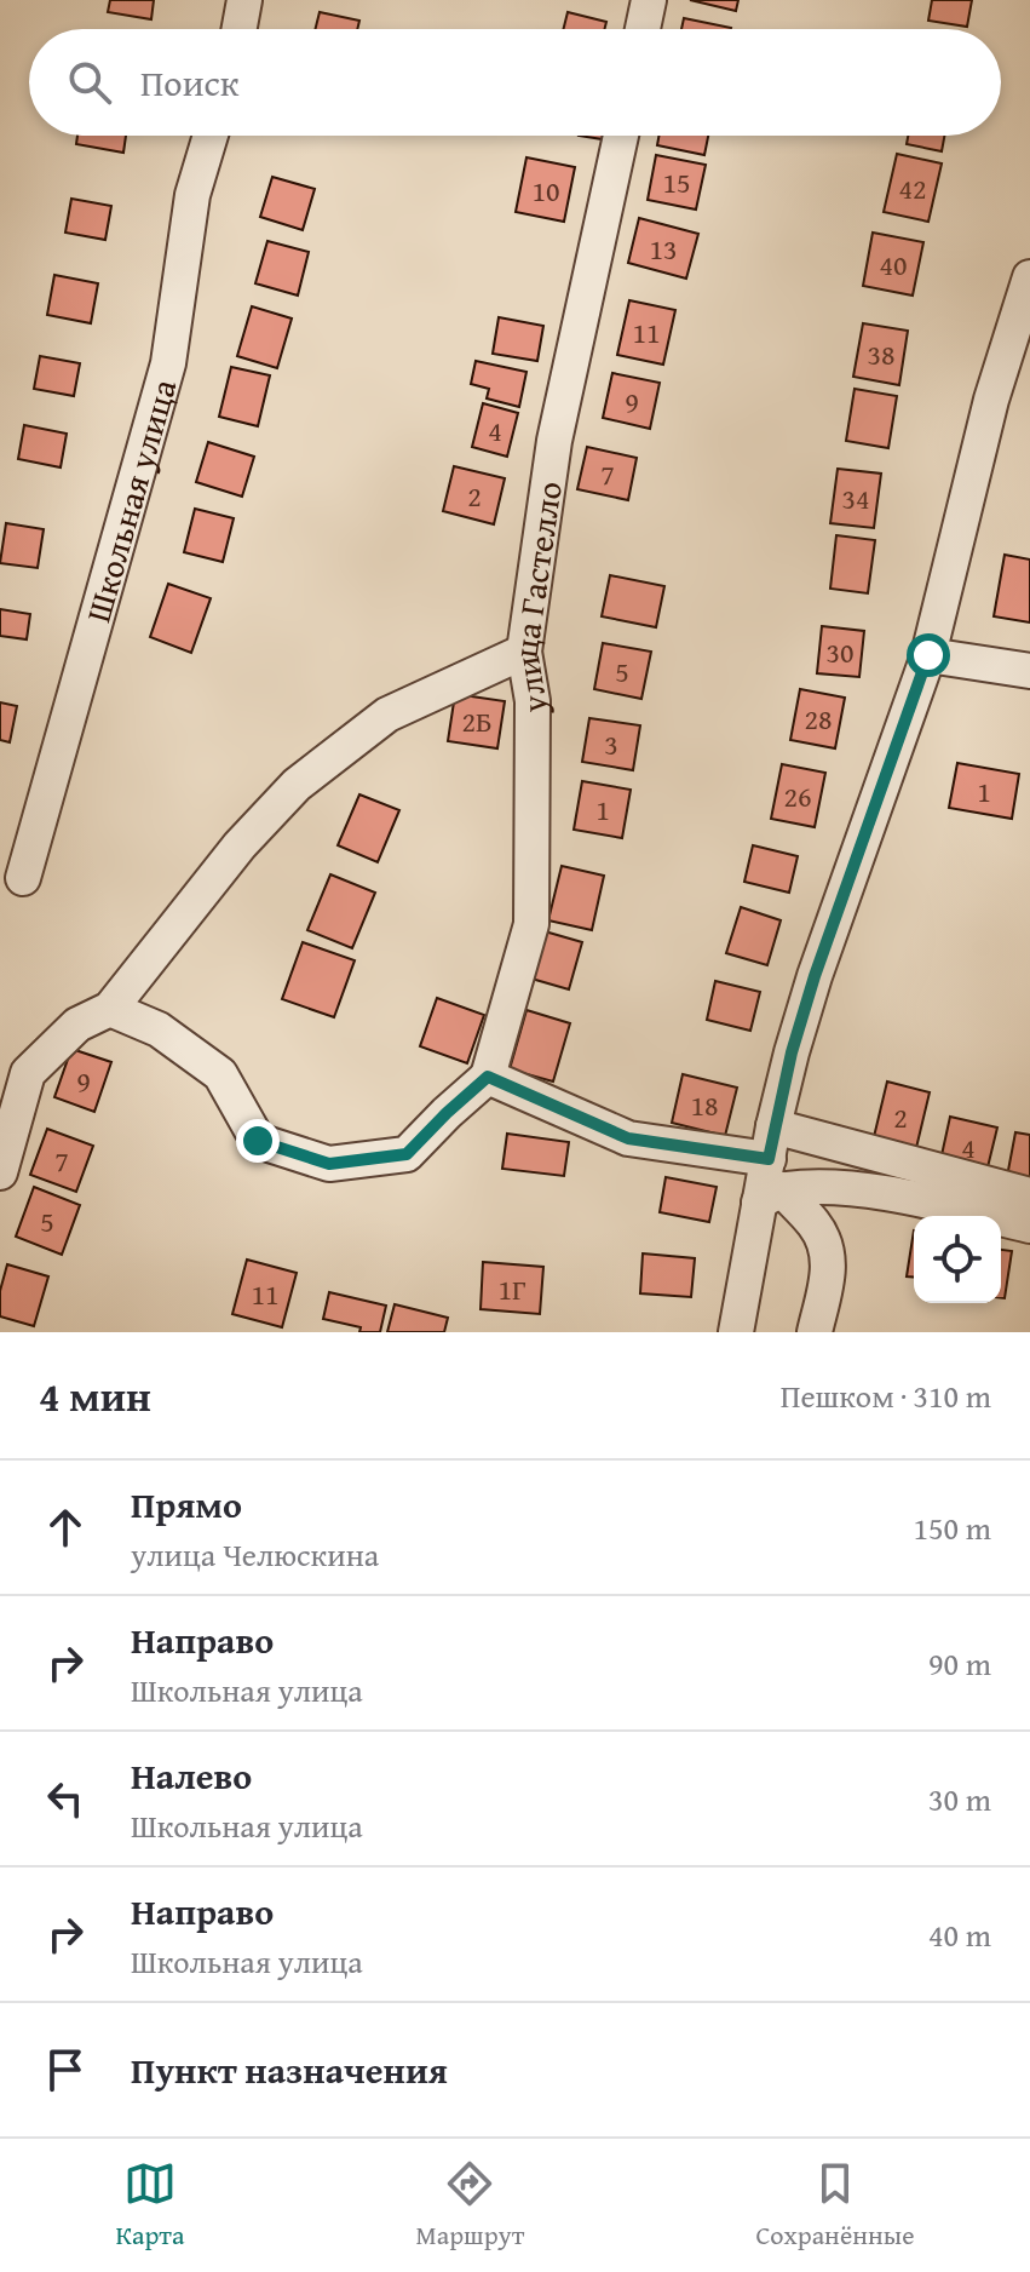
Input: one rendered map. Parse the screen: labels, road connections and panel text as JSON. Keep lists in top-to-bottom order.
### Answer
{
  "streets": {
    "street": ["Школьная улица", "улица Гастелло"]
  },
  "house_numbers": [
    "15",
    "42",
    "10",
    "13",
    "40",
    "11",
    "38",
    "9",
    "4",
    "7",
    "2",
    "34",
    "30",
    "5",
    "28",
    "2Б",
    "3",
    "1",
    "26",
    "1",
    "9",
    "18",
    "2",
    "4",
    "7",
    "5",
    "1Г",
    "11"
  ],
  "page": {
    "search": "Поиск",
    "heading": ["4 мин", "Пешком · 310 m"],
    "list": [
      ["Прямо", "улица Челюскина", "150 m"],
      ["Направо", "Школьная улица", "90 m"],
      ["Налево", "Школьная улица", "30 m"],
      ["Направо", "Школьная улица", "40 m"],
      "Пункт назначения"
    ],
    "nav": ["Карта", "Маршрут", "Сохранённые"]
  }
}
